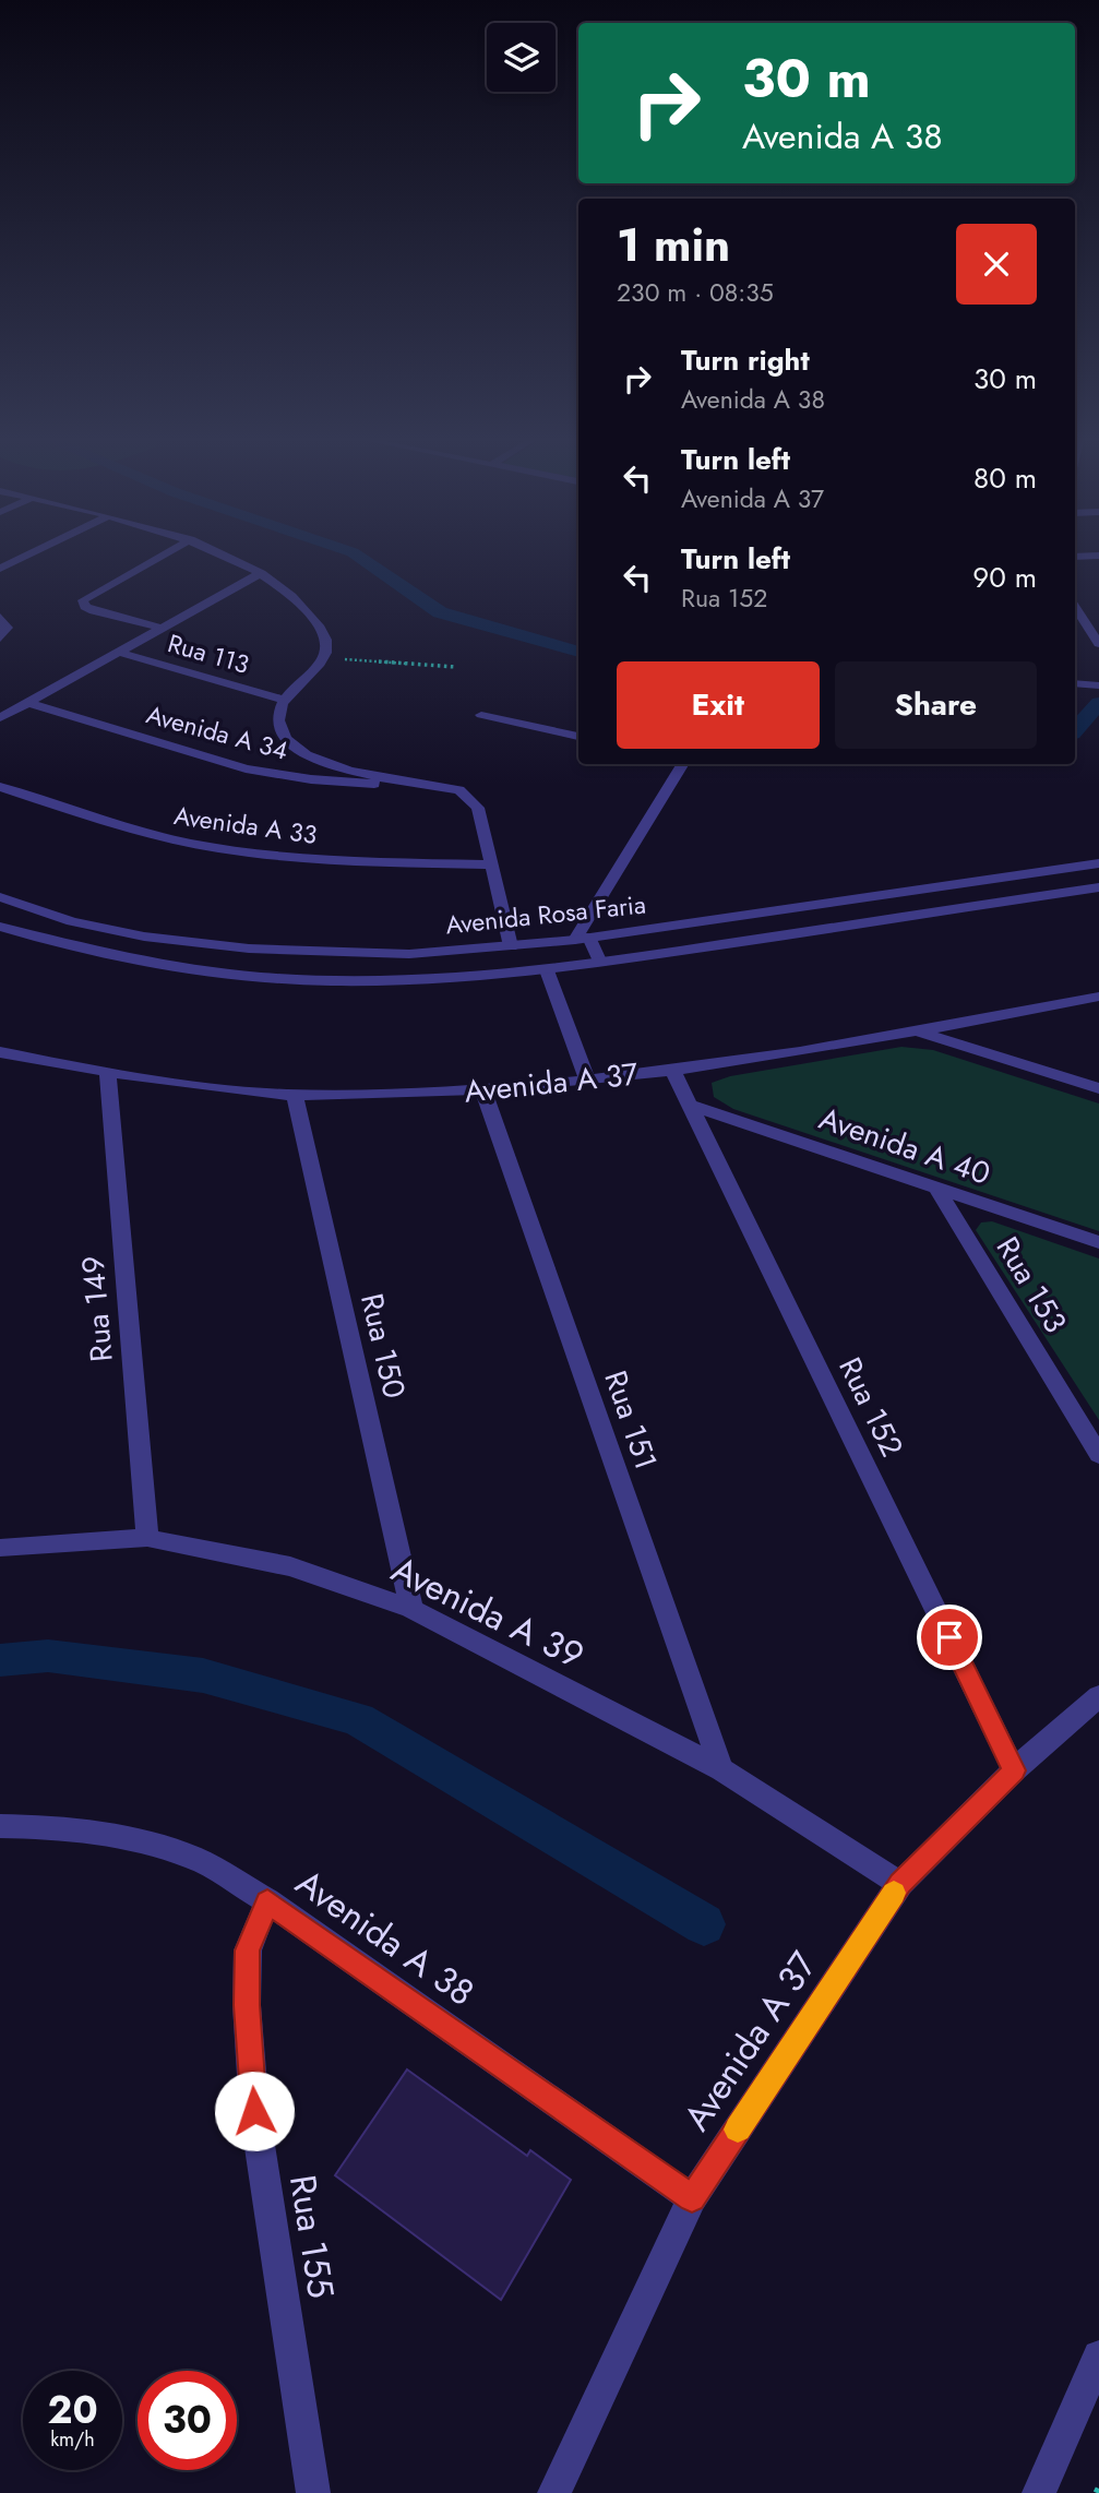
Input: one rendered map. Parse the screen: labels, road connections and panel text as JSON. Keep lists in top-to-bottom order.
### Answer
{
  "streets": {
    "street": [
      "Rua 113",
      "Avenida A 34",
      "Avenida A 33",
      "Avenida Rosa Faria",
      "Avenida A 37",
      "Avenida A 40",
      "Rua 153",
      "Rua 149",
      "Rua 150",
      "Rua 152",
      "Rua 151",
      "Avenida A 39",
      "Avenida A 38",
      "Rua 155"
    ]
  },
  "crossings": [
    ["Avenida A 37", "Rua 149"],
    ["Avenida A 37", "Rua 150"],
    ["Avenida A 37", "Rua 152"],
    ["Avenida A 37", "Rua 151"],
    ["Avenida A 37", "Avenida A 39"],
    ["Avenida A 37", "Avenida A 38"],
    ["Avenida A 40", "Rua 153"],
    ["Avenida A 40", "Rua 152"],
    ["Rua 149", "Avenida A 39"],
    ["Rua 150", "Avenida A 39"],
    ["Rua 151", "Avenida A 39"],
    ["Avenida A 38", "Rua 155"]
  ],
  "page": {
    "turn": ["30 m", "Avenida A 38"],
    "heading": ["1 min", "230 m · 08:35"],
    "list": [
      {
        "name": "Turn right",
        "note": "Avenida A 38",
        "value": "30 m"
      },
      {
        "name": "Turn left",
        "note": "Avenida A 37",
        "value": "80 m"
      },
      {
        "name": "Turn left",
        "note": "Rua 152",
        "value": "90 m"
      }
    ],
    "buttons": ["Exit", "Share"],
    "speed": "20 km/h",
    "limit": "30"
  }
}
